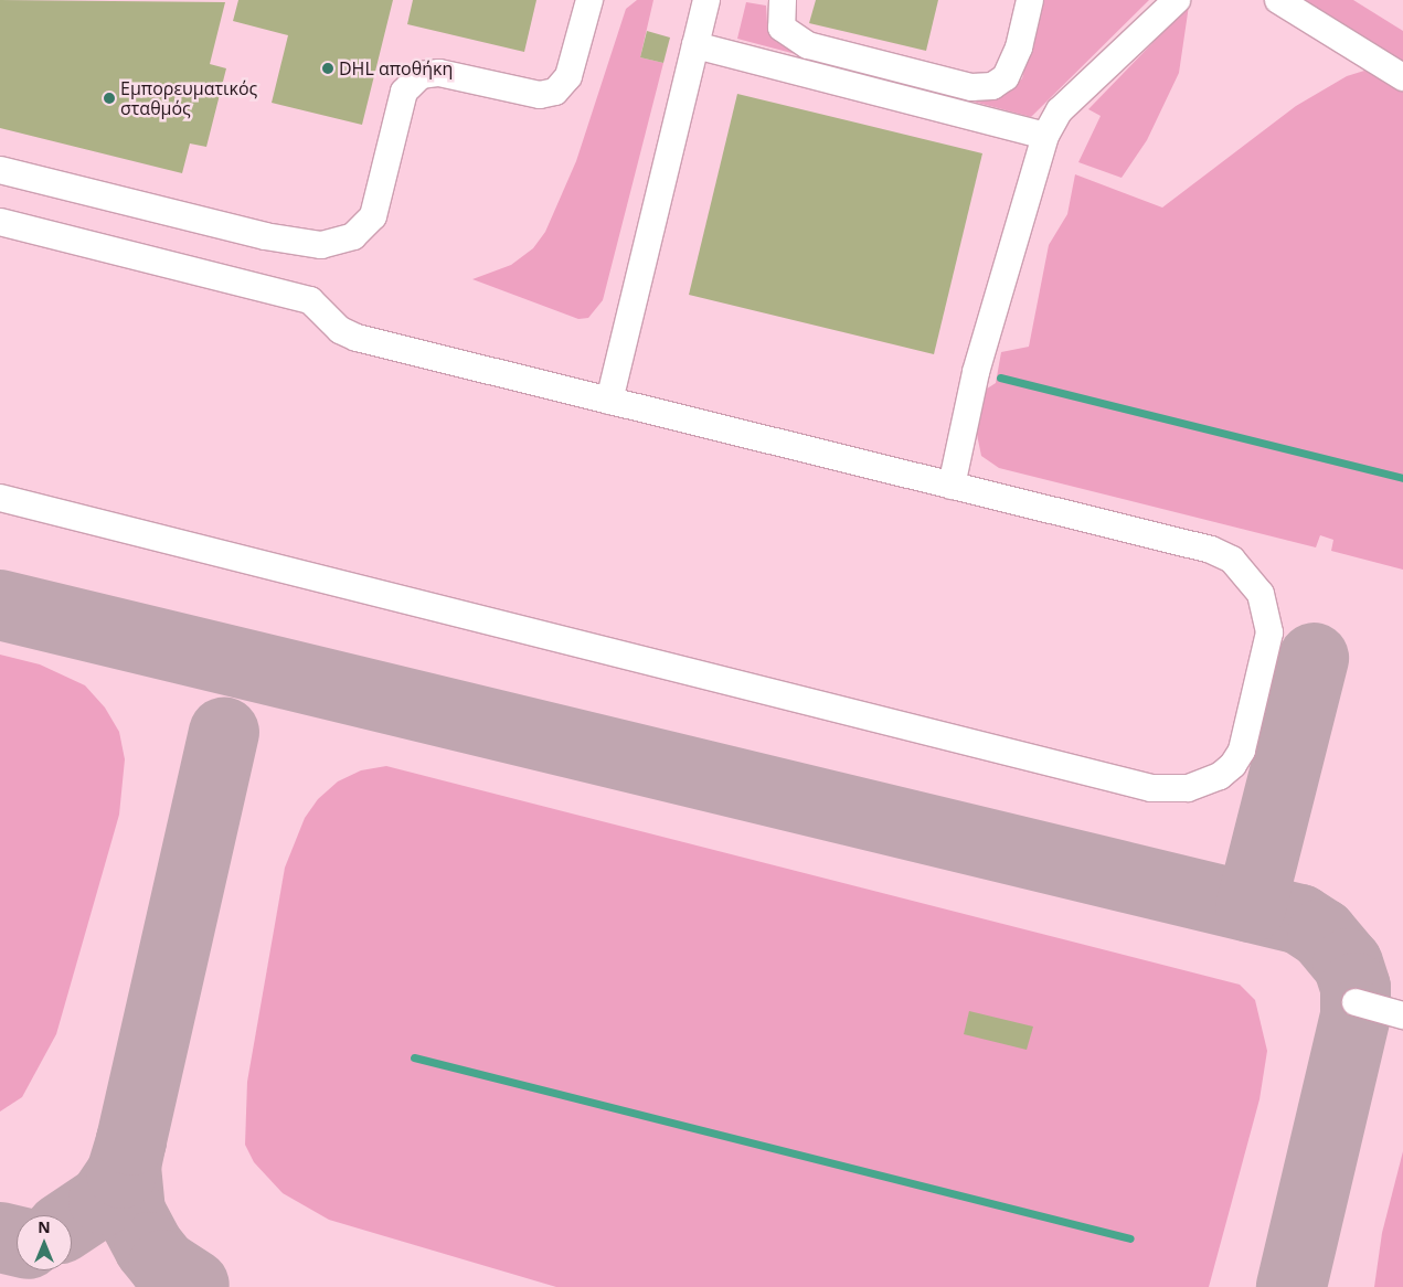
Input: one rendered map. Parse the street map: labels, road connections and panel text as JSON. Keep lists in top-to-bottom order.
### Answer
{
  "places": ["DHL αποθήκη", "Εμπορευματικός σταθμός"],
  "north": "top"
}
